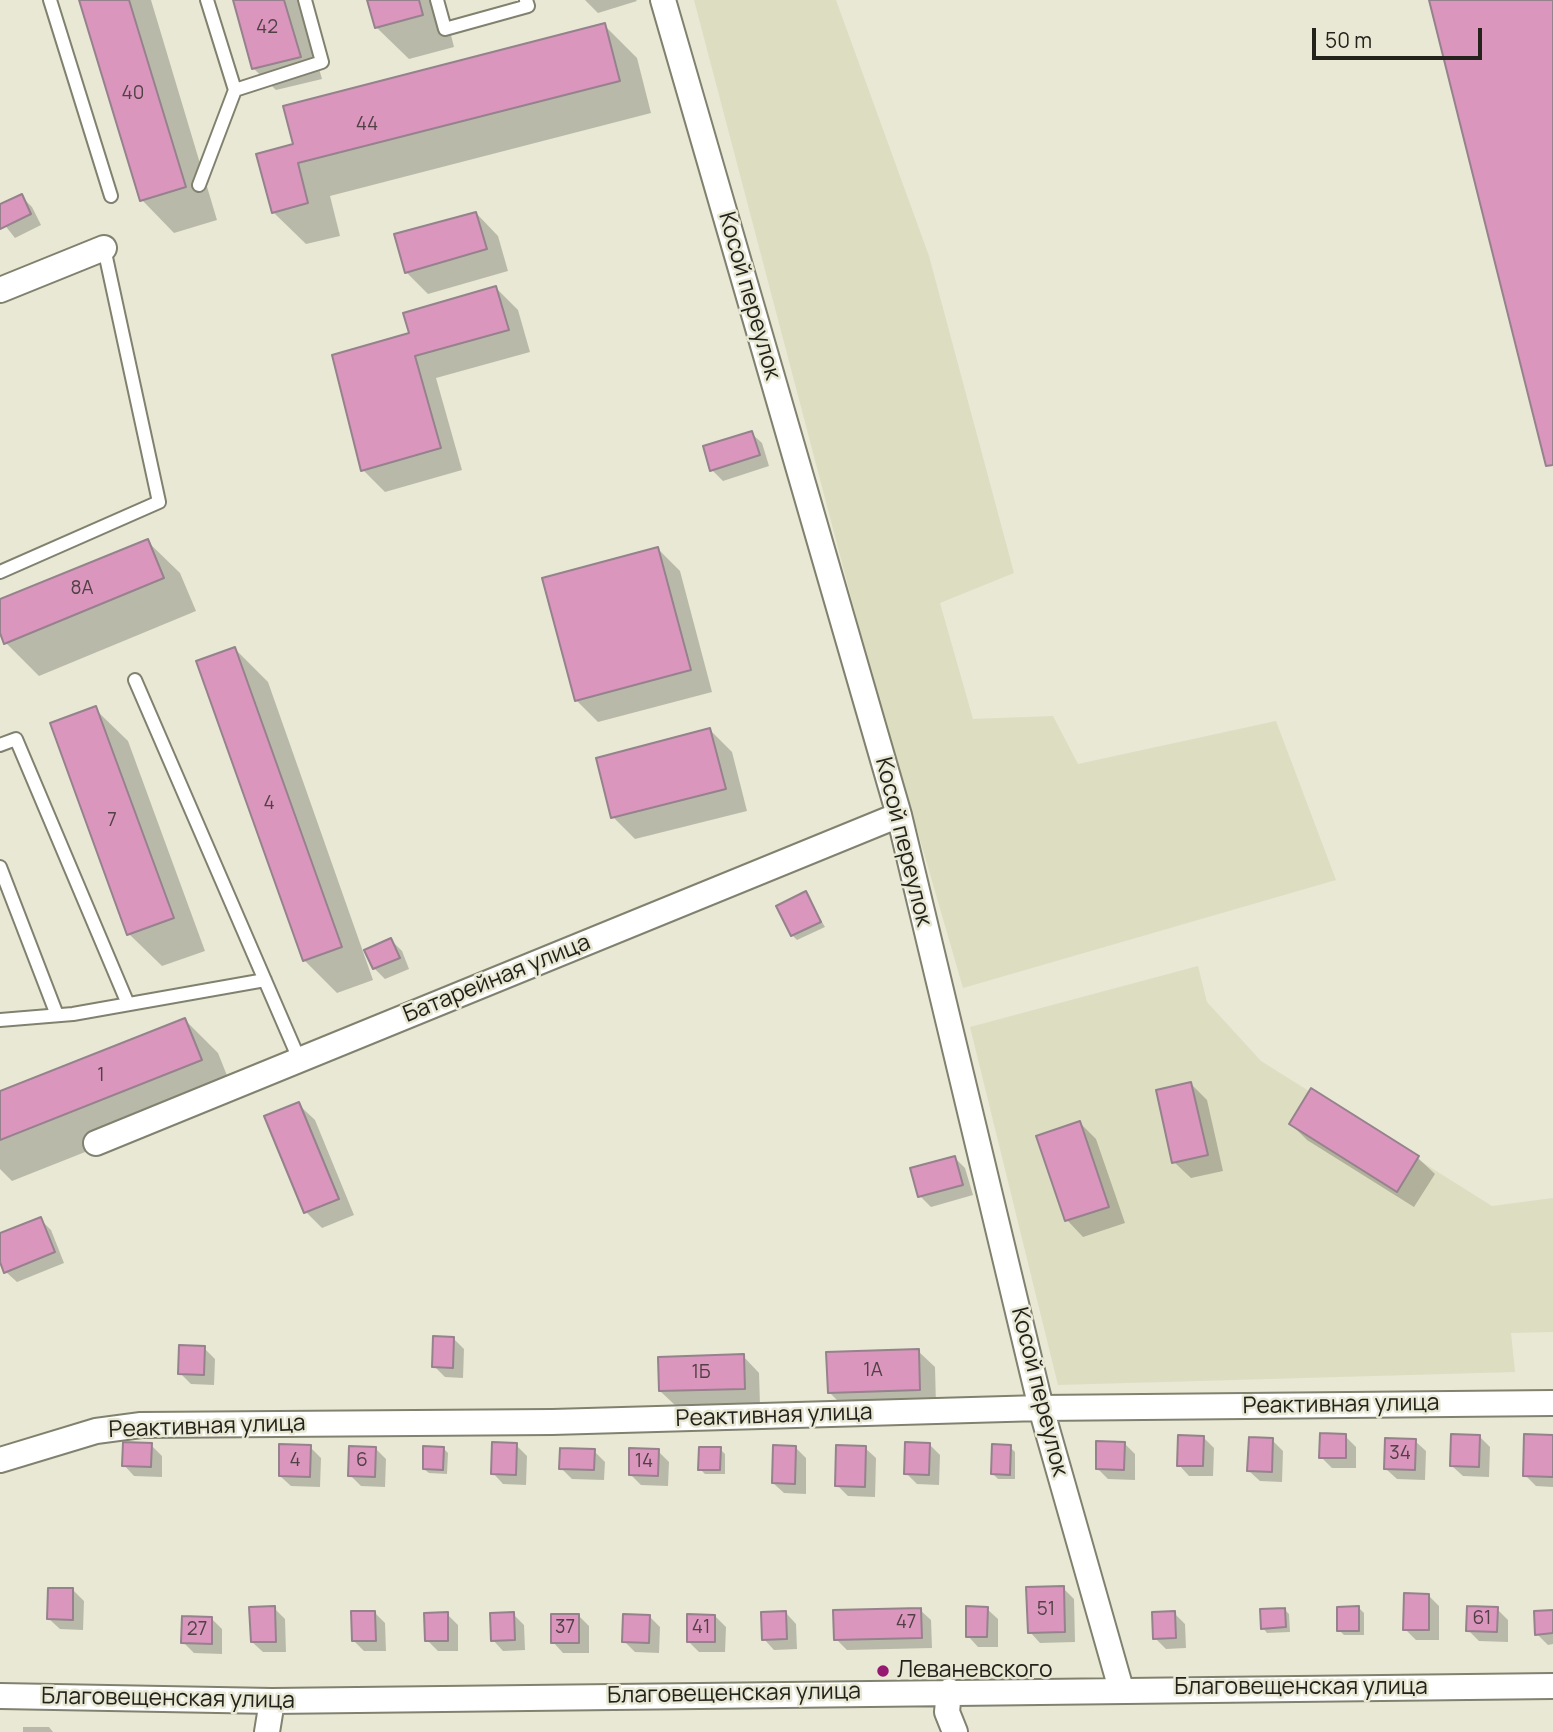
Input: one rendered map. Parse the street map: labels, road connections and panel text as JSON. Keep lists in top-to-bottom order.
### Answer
{
  "streets": {
    "street": [
      "Косой переулок",
      "Батарейная улица",
      "Реактивная улица",
      "Благовещенская улица"
    ]
  },
  "crossings": [
    ["Косой переулок", "Батарейная улица"],
    ["Косой переулок", "Реактивная улица"],
    ["Косой переулок", "Благовещенская улица"]
  ],
  "places": ["Леваневского"],
  "house_numbers": [
    "42",
    "40",
    "44",
    "8А",
    "4",
    "7",
    "1",
    "1А",
    "1Б",
    "34",
    "4",
    "6",
    "14",
    "51",
    "61",
    "47",
    "37",
    "41",
    "27"
  ],
  "scale_bar": "50 m"
}
